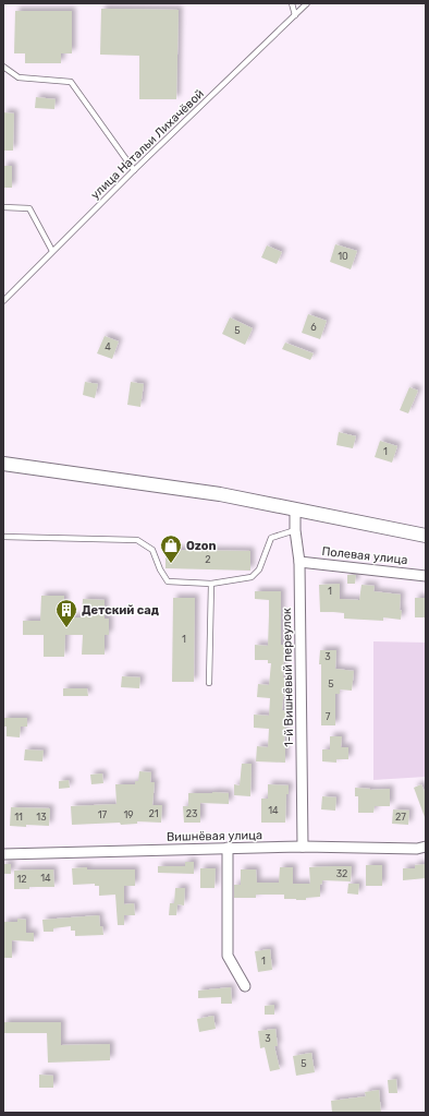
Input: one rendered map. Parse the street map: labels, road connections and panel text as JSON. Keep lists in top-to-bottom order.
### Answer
{
  "streets": {
    "street": ["Полевая улица", "1-й Вишнёвый переулок", "Вишнёвая улица"],
    "lane": ["улица Натальи Лихачёвой"]
  },
  "crossings": [
    ["Полевая улица", "1-й Вишнёвый переулок"],
    ["1-й Вишнёвый переулок", "Вишнёвая улица"]
  ],
  "places": {
    "shop": ["Ozon"],
    "building": ["Детский сад"]
  },
  "house_numbers": [
    "10",
    "6",
    "5",
    "4",
    "1",
    "2",
    "1",
    "1",
    "3",
    "5",
    "7",
    "14",
    "21",
    "23",
    "17",
    "19",
    "11",
    "13",
    "27",
    "32",
    "14",
    "12",
    "1",
    "3",
    "5"
  ]
}
